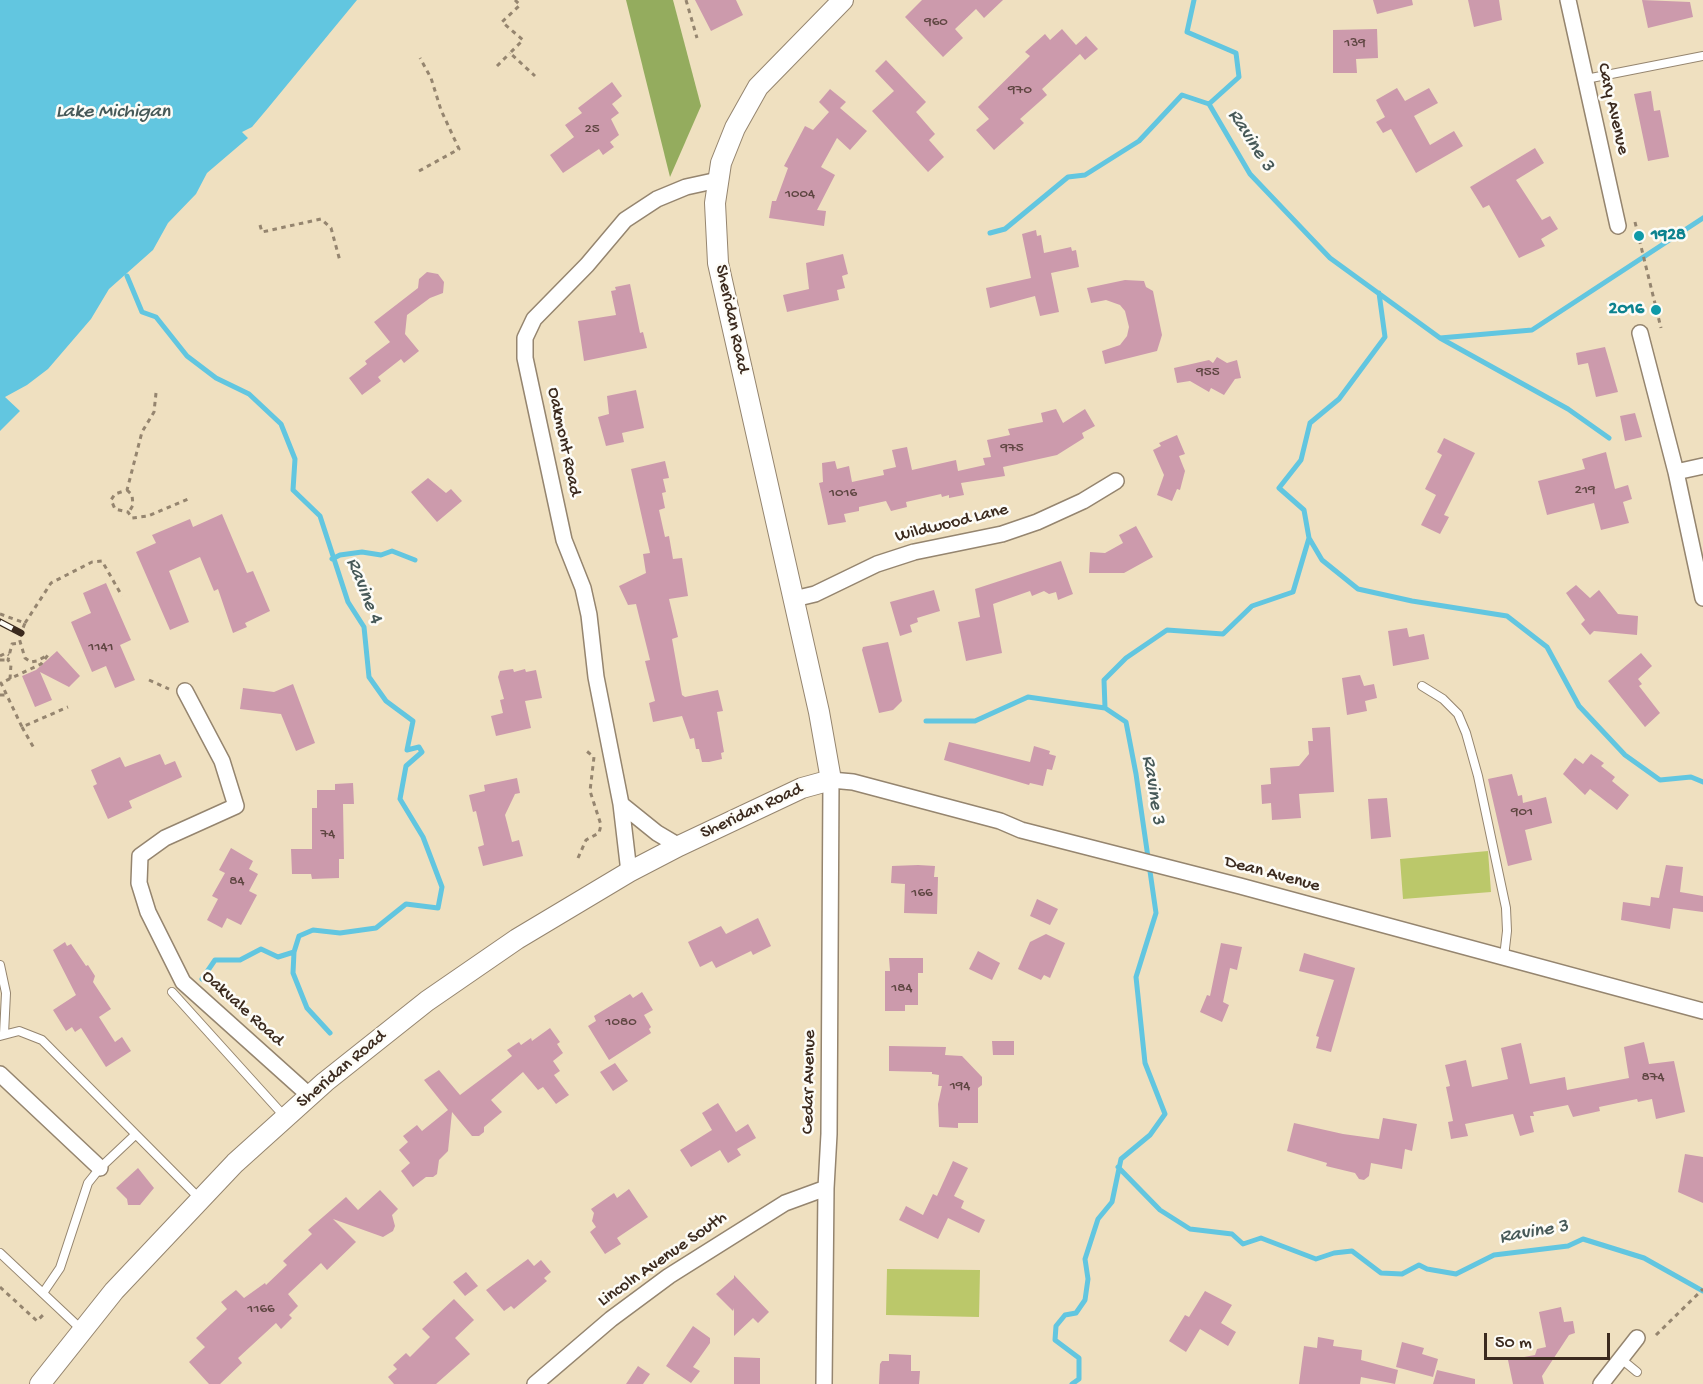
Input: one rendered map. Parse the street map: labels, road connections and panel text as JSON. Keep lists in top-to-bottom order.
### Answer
{
  "streets": {
    "street": [
      "Cary Avenue",
      "Sheridan Road",
      "Oakmont Road",
      "Wildwood Lane",
      "Dean Avenue",
      "Oakvale Road",
      "Cedar Avenue",
      "Lincoln Avenue South"
    ]
  },
  "crossings": [
    ["Sheridan Road", "Oakmont Road"],
    ["Sheridan Road", "Wildwood Lane"],
    ["Sheridan Road", "Dean Avenue"],
    ["Sheridan Road", "Oakvale Road"],
    ["Sheridan Road", "Cedar Avenue"],
    ["Dean Avenue", "Cedar Avenue"],
    ["Cedar Avenue", "Lincoln Avenue South"]
  ],
  "water": ["Lake Michigan", "Ravine 3", "Ravine 4"],
  "places": ["1928", "2016"],
  "house_numbers": [
    "960",
    "139",
    "970",
    "25",
    "1004",
    "955",
    "975",
    "219",
    "1016",
    "1141",
    "901",
    "74",
    "84",
    "166",
    "184",
    "1080",
    "874",
    "194",
    "1166"
  ],
  "scale_bar": "50 m"
}
